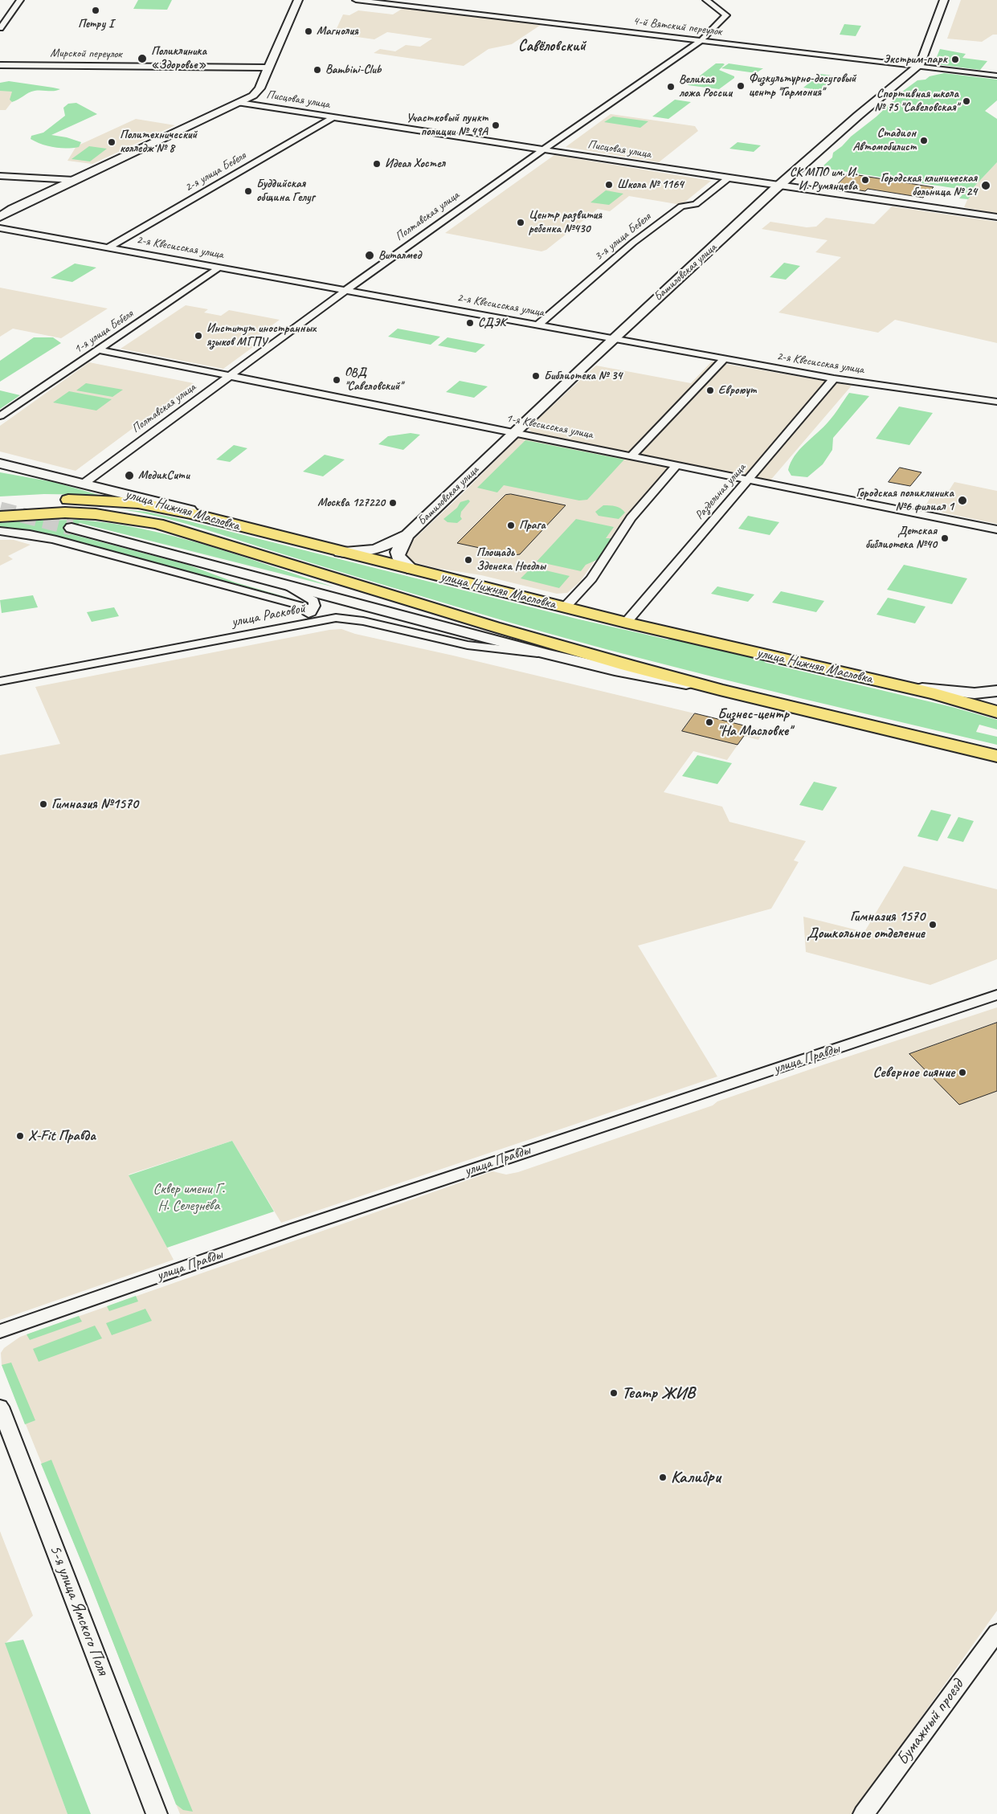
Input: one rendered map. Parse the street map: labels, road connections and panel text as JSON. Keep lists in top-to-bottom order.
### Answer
{
  "streets": {
    "main road": ["улица Нижняя Масловка"],
    "street": [
      "4-й Вятский переулок",
      "Мирской переулок",
      "Писцовая улица",
      "2-я улица Бебеля",
      "Полтавская улица",
      "3-я улица Бебеля",
      "2-я Квесисская улица",
      "Башиловская улица",
      "1-я улица Бебеля",
      "1-я Квесисская улица",
      "Раздельная улица",
      "улица Расковой",
      "улица Правды",
      "5-я улица Ямского Поля",
      "Бумажный проезд"
    ]
  },
  "crossings": [
    ["4-й Вятский переулок", "Полтавская улица"],
    ["4-й Вятский переулок", "Башиловская улица"],
    ["Писцовая улица", "2-я улица Бебеля"],
    ["Писцовая улица", "Полтавская улица"],
    ["Писцовая улица", "3-я улица Бебеля"],
    ["Писцовая улица", "Башиловская улица"],
    ["2-я улица Бебеля", "2-я Квесисская улица"],
    ["Полтавская улица", "2-я Квесисская улица"],
    ["Полтавская улица", "1-я Квесисская улица"],
    ["Полтавская улица", "улица Нижняя Масловка"],
    ["3-я улица Бебеля", "2-я Квесисская улица"],
    ["2-я Квесисская улица", "Башиловская улица"],
    ["2-я Квесисская улица", "1-я улица Бебеля"],
    ["2-я Квесисская улица", "Раздельная улица"],
    ["Башиловская улица", "1-я Квесисская улица"],
    ["Башиловская улица", "улица Нижняя Масловка"],
    ["1-я улица Бебеля", "1-я Квесисская улица"],
    ["1-я Квесисская улица", "Раздельная улица"],
    ["Раздельная улица", "улица Нижняя Масловка"],
    ["улица Нижняя Масловка", "улица Расковой"]
  ],
  "districts": ["Савёловский"],
  "parks": ["Сквер имени Г. Н. Селезнёва"],
  "places": [
    "Петру I",
    "Магнолия",
    "Поликлиника «Здоровье»",
    "Экстрим-парк",
    "Bambini-Club",
    "Физкультурно-досуговый центр \"Гармония\"",
    "Великая ложа России",
    "Спортивная школа № 75 \"Савеловская\"",
    "Участковый пункт полиции № 49А",
    "Стадион Автомобилист",
    "Политехнический колледж № 8",
    "Идеал Хостел",
    "СК МПО им. И. И. Румянцева",
    "Школа № 1164",
    "Городская клиническая больница № 24",
    "Буддийская община Гелуг",
    "Центр развития ребенка №430",
    "Виталмед",
    "СДЭК",
    "Институт иностранных языков МГПУ",
    "Библиотека № 34",
    "ОВД \"Савеловский\"",
    "Евроюут",
    "МедикСити",
    "Городская поликлиника №6 филиал 1",
    "Москва 127220",
    "Прага",
    "Детская библиотека №40",
    "Площадь Зденека Неедлы",
    "Бизнес-центр \"На Масловке\"",
    "Гимназия №1570",
    "Гимназия 1570 Дошкольное отделение",
    "Северное сияние",
    "X-Fit Правда",
    "Театр ЖИВ",
    "Калибри"
  ]
}
